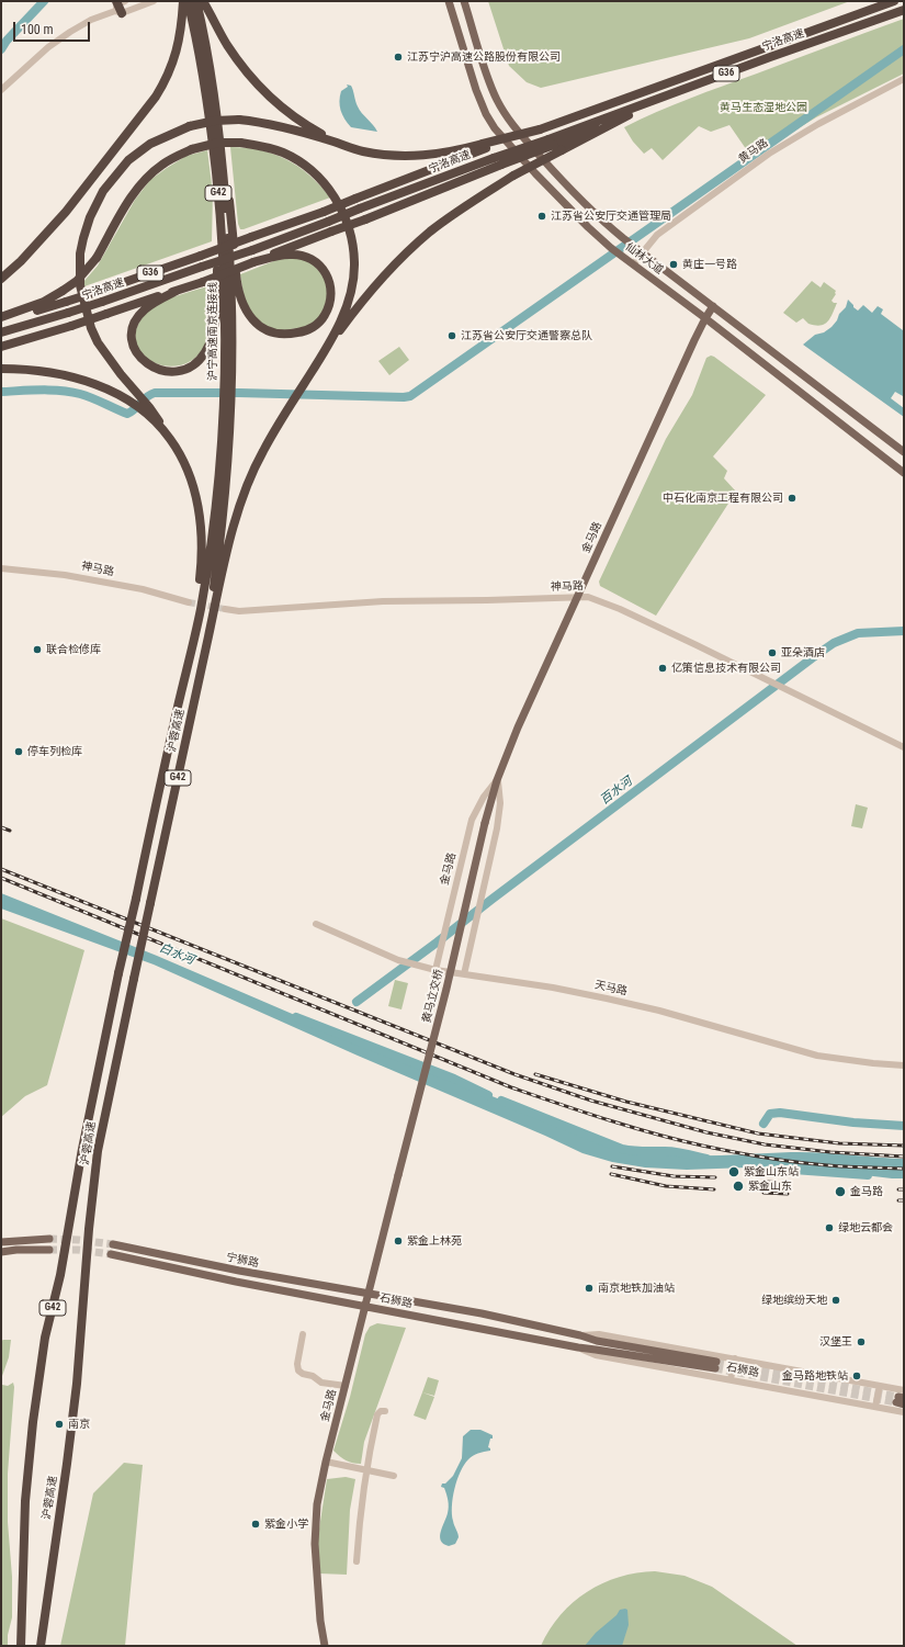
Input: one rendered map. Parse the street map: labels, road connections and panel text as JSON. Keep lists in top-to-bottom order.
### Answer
{
  "streets": {
    "highway": [
      "宁洛高速",
      "G36",
      "G42",
      "沪宁高速南京连接线",
      "沪蓉高速"
    ],
    "main road": [
      "仙林大道",
      "金马路",
      "黄马立交桥",
      "宁狮路",
      "石狮路"
    ],
    "street": ["黄马路", "神马路", "天马路"]
  },
  "crossings": [
    ["宁洛高速", "G42"],
    ["黄马路", "仙林大道"],
    ["G42", "沪宁高速南京连接线"],
    ["G42", "沪蓉高速"],
    ["仙林大道", "金马路"],
    ["沪宁高速南京连接线", "沪蓉高速"],
    ["金马路", "神马路"],
    ["金马路", "天马路"],
    ["金马路", "黄马立交桥"],
    ["金马路", "宁狮路"],
    ["金马路", "石狮路"],
    ["宁狮路", "石狮路"]
  ],
  "water": ["百水河", "白水河"],
  "parks": ["黄马生态湿地公园"],
  "places": [
    "江苏宁沪高速公路股份有限公司",
    "江苏省公安厅交通管理局",
    "黄庄一号路",
    "江苏省公安厅交通警察总队",
    "中石化南京工程有限公司",
    "联合检修库",
    "亚朵酒店",
    "亿策信息技术有限公司",
    "停车列检库",
    "紫金山东站",
    "紫金山东",
    "金马路",
    "绿地云都会",
    "紫金上林苑",
    "南京地铁加油站",
    "绿地缤纷天地",
    "汉堡王",
    "金马路地铁站",
    "南京",
    "紫金小学"
  ],
  "scale_bar": "100 m"
}
